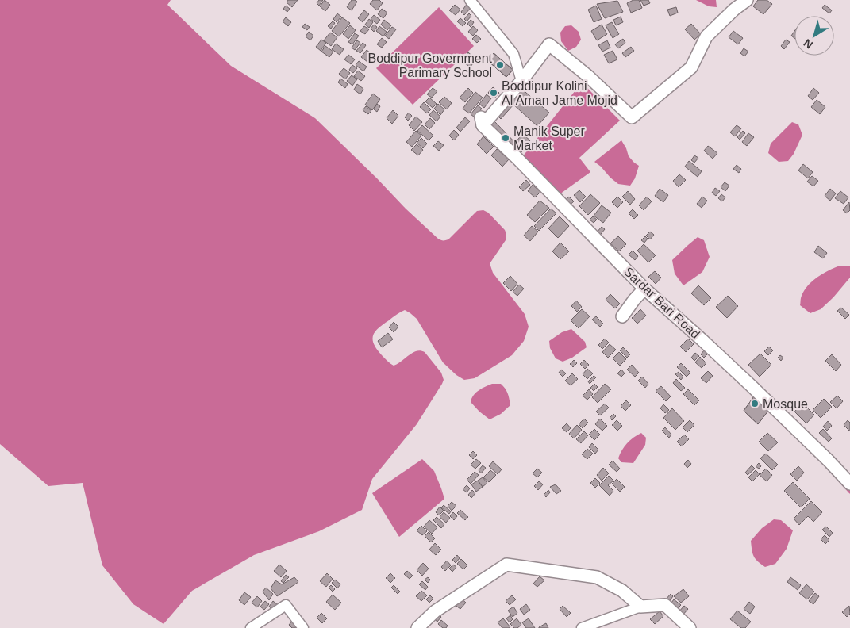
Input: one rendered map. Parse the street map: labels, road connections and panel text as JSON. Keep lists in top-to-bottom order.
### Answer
{
  "streets": {
    "main road": ["Sardar Bari Road"]
  },
  "places": [
    "Boddipur Government Parimary School",
    "Boddipur Kolini Al Aman Jame Mojid",
    "Manik Super Market",
    "Mosque"
  ],
  "north": "bottom left"
}
